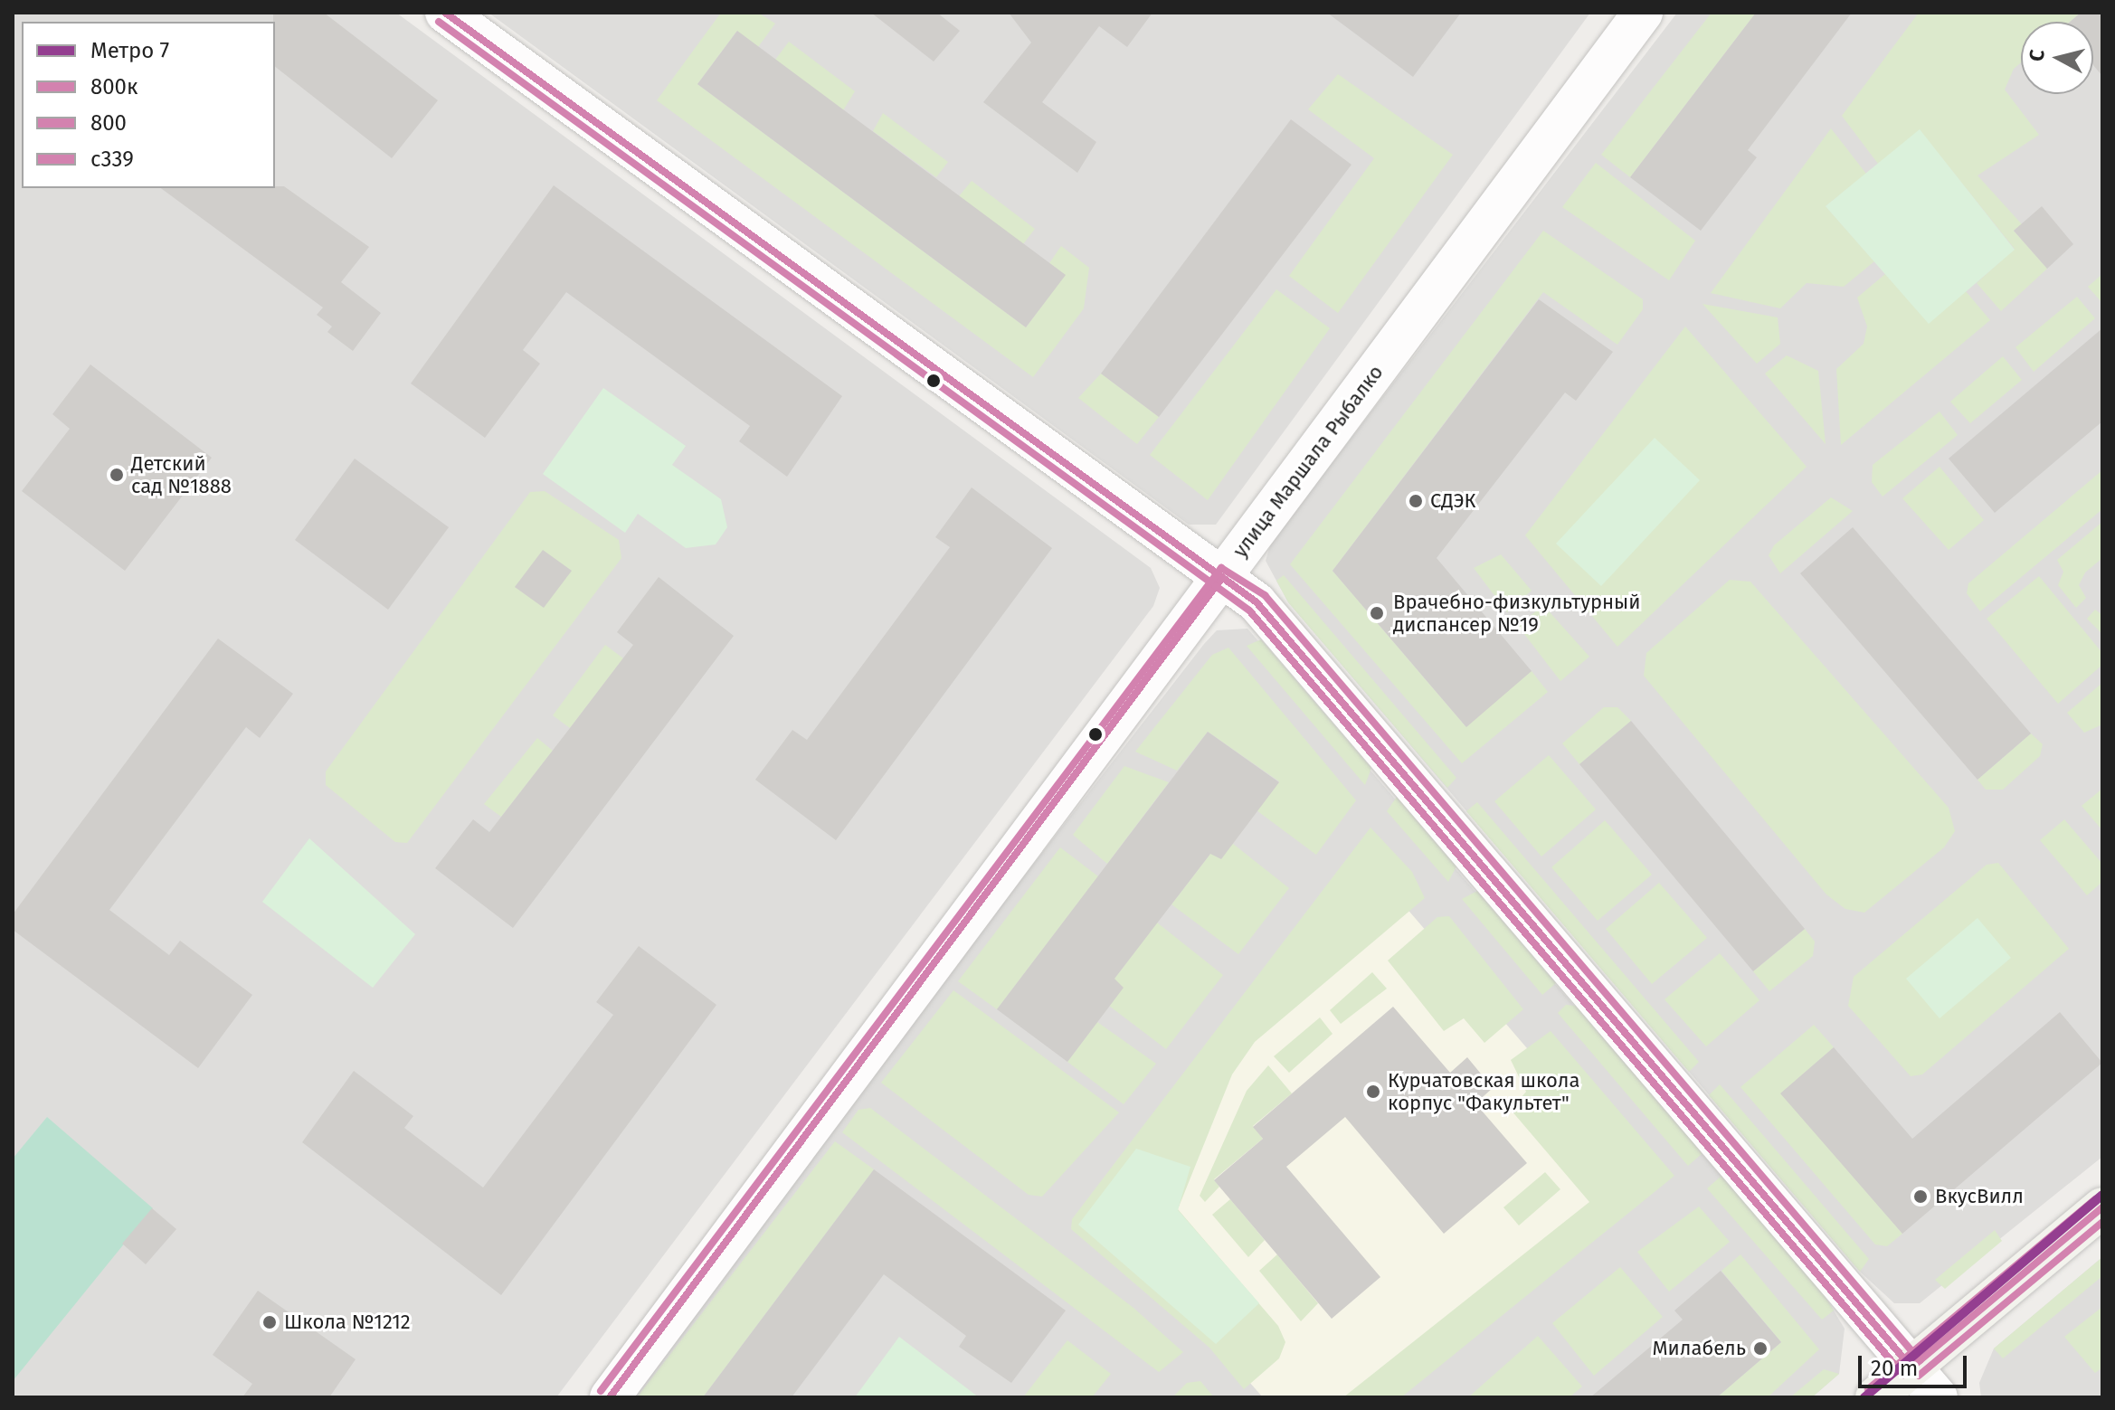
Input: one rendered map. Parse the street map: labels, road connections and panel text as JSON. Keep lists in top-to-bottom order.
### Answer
{
  "streets": {
    "street": ["улица Маршала Рыбалко"]
  },
  "places": [
    "Детский сад №1888",
    "СДЭК",
    "Врачебно-физкультурный диспансер №19",
    "Курчатовская школа корпус \"Факультет\"",
    "ВкусВилл",
    "Школа №1212",
    "Милабель"
  ],
  "lines": [
    "transit line 800к",
    "transit line 800",
    "transit line с339",
    "metro line 7"
  ],
  "legend": [
    "Метро 7",
    "800к",
    "800",
    "с339"
  ],
  "scale_bar": "20 m",
  "north": "left"
}
